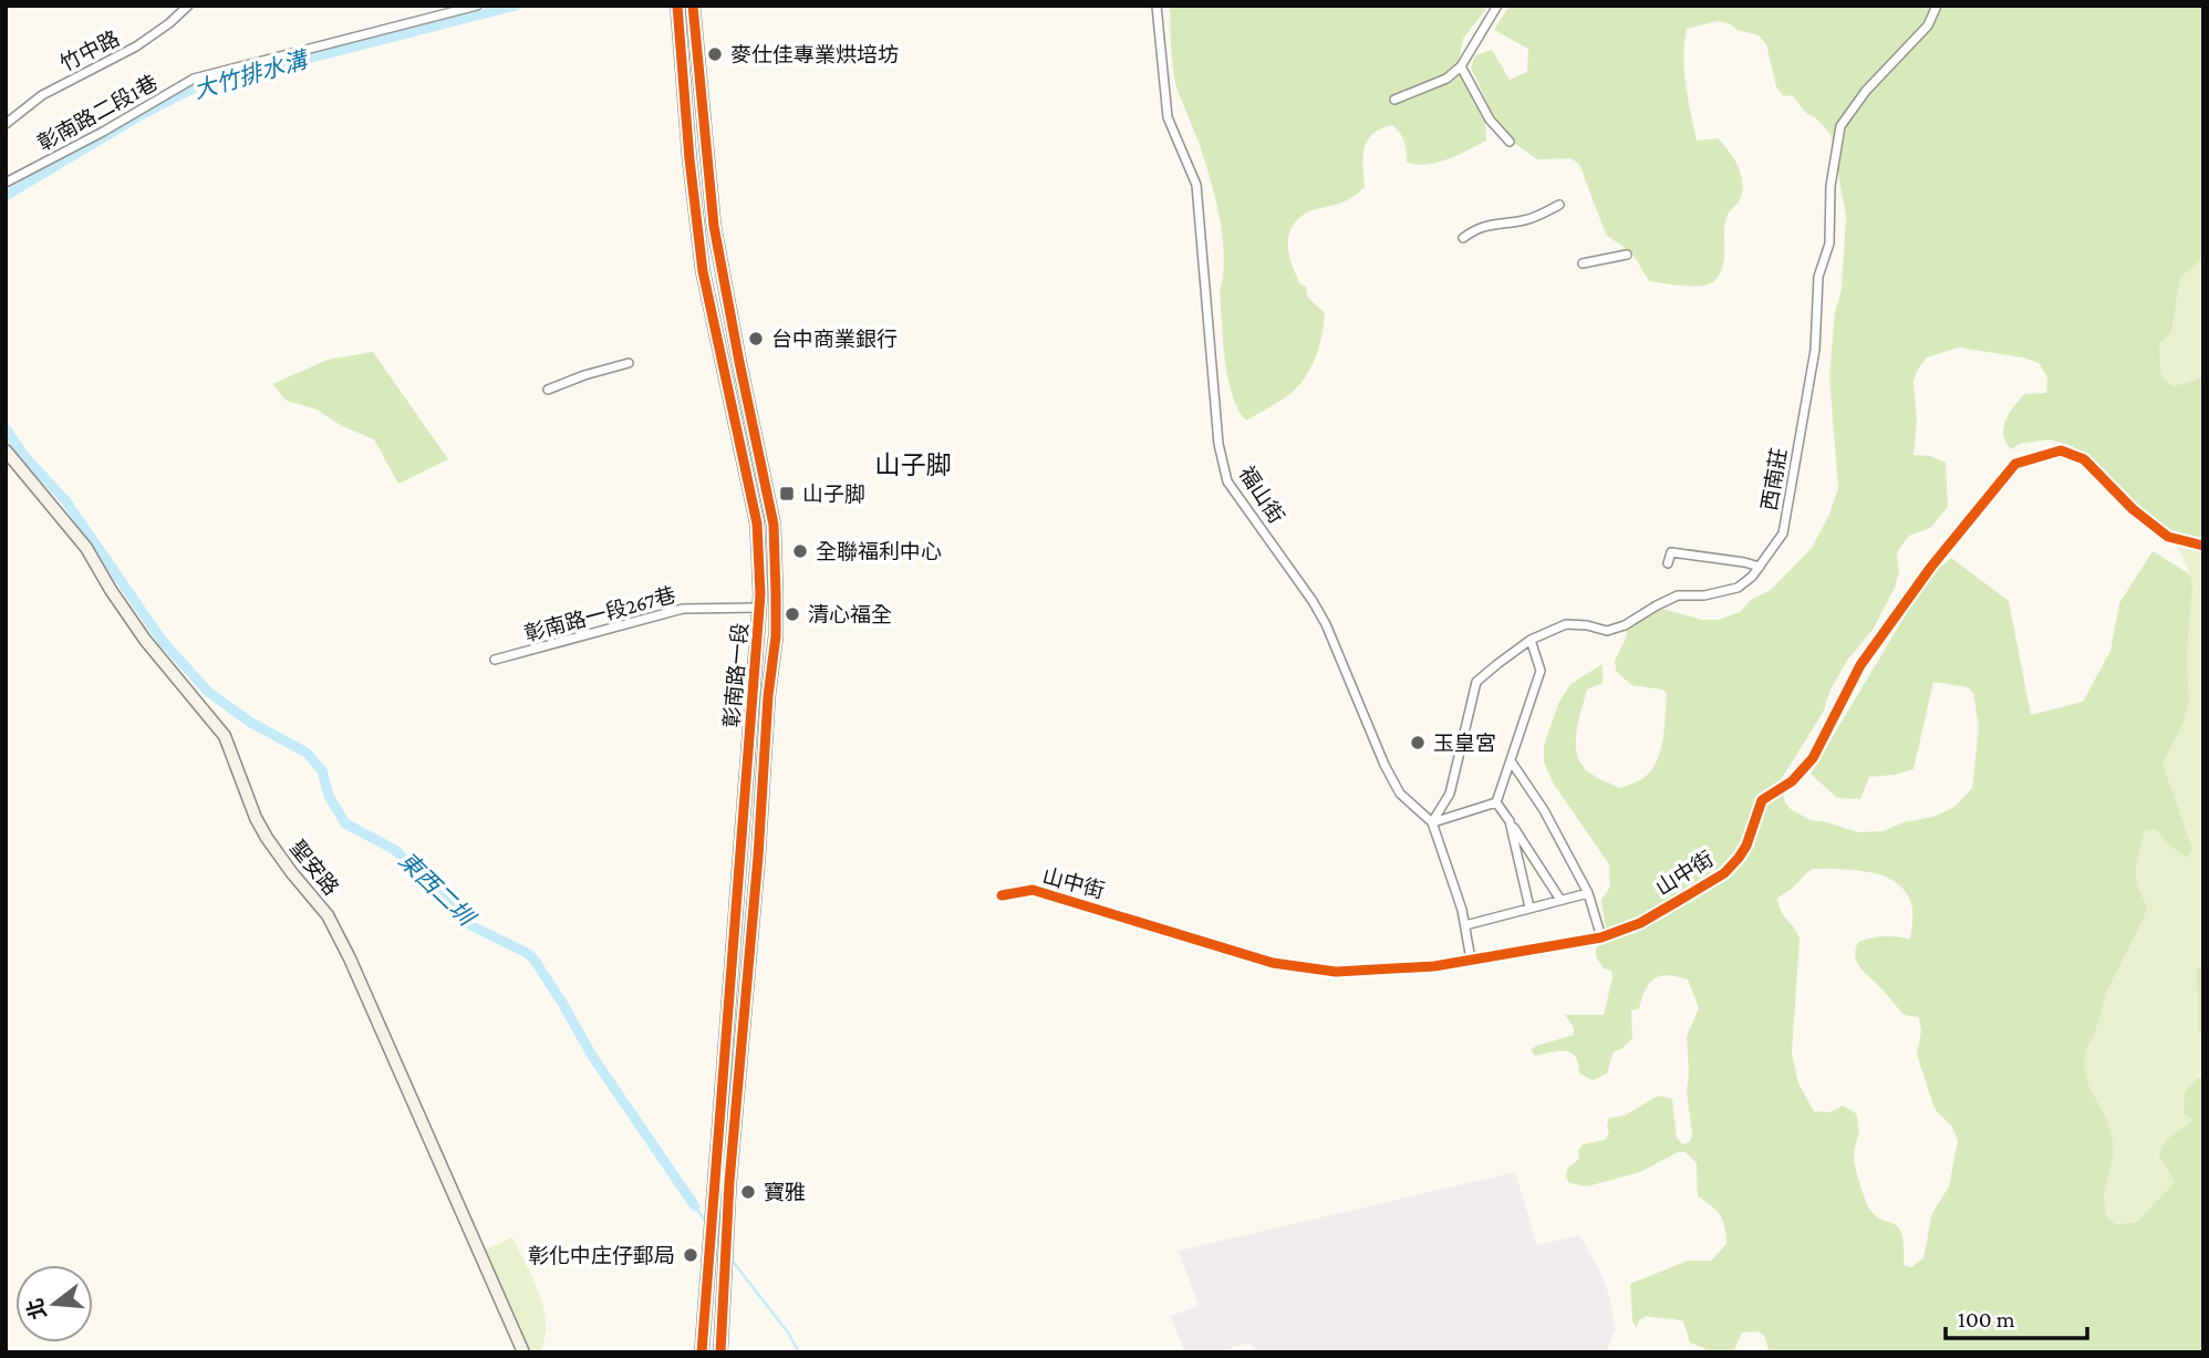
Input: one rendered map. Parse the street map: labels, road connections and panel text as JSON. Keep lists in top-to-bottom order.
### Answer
{
  "streets": {
    "main road": ["彰南路一段"],
    "street": [
      "竹中路",
      "彰南路二段1巷",
      "西南莊",
      "福山街",
      "彰南路一段267巷",
      "聖安路",
      "山中街"
    ]
  },
  "crossings": [
    ["西南莊", "福山街"],
    ["福山街", "山中街"],
    ["彰南路一段267巷", "彰南路一段"]
  ],
  "districts": ["山子脚"],
  "water": ["大竹排水溝", "東西二圳"],
  "places": {
    "other": [
      "麥仕佳專業烘培坊",
      "台中商業銀行",
      "全聯福利中心",
      "清心福全",
      "玉皇宮",
      "寶雅",
      "彰化中庄仔郵局"
    ],
    "transit": ["山子脚"]
  },
  "scale_bar": "100 m",
  "north": "left"
}
